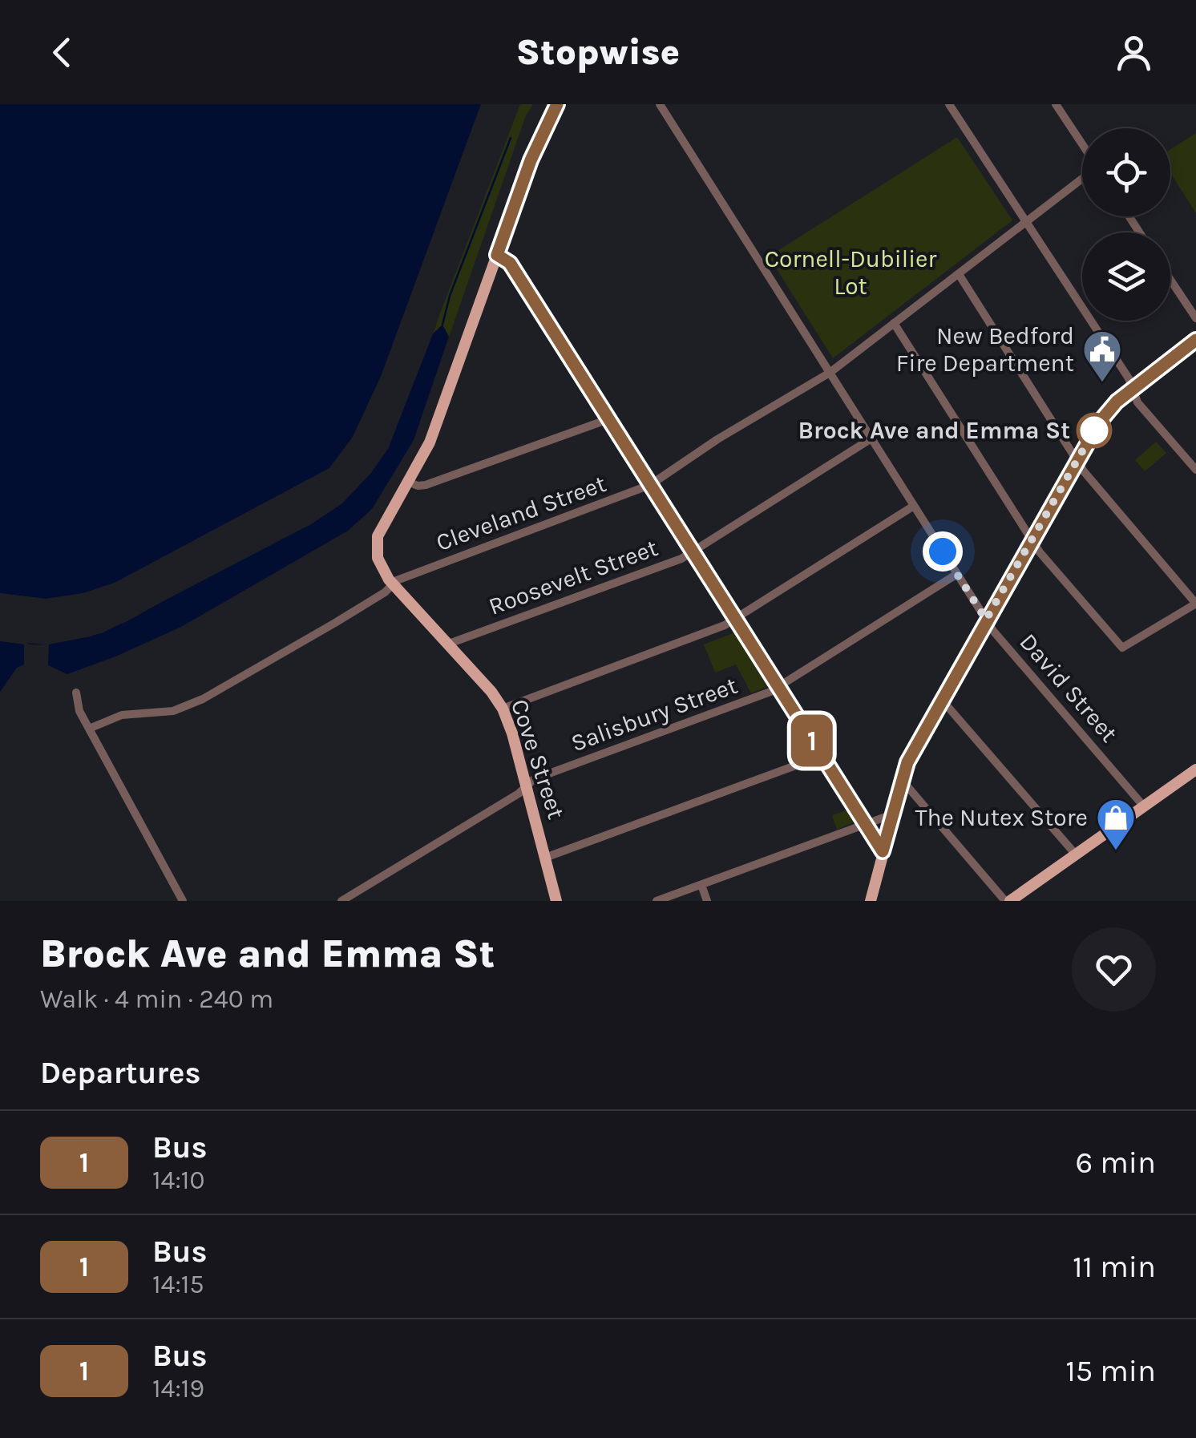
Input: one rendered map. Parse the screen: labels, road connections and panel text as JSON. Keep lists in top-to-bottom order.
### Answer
{
  "streets": {
    "main road": ["Cove Street"],
    "street": [
      "Cleveland Street",
      "Roosevelt Street",
      "David Street",
      "Salisbury Street"
    ]
  },
  "crossings": [
    ["Cleveland Street", "David Street"],
    ["Cleveland Street", "Cove Street"],
    ["Roosevelt Street", "David Street"],
    ["Roosevelt Street", "Cove Street"],
    ["David Street", "Salisbury Street"],
    ["Salisbury Street", "Cove Street"]
  ],
  "parks": ["Cornell-Dubilier Lot"],
  "places": {
    "public building": ["New Bedford Fire Department"],
    "other": ["Brock Ave and Emma St"],
    "shop": ["The Nutex Store"]
  },
  "lines": ["bus line 1"],
  "page": {
    "header": "Stopwise",
    "on_map": "1",
    "heading": [
      ["Brock Ave and Emma St", "Walk · 4 min · 240 m"],
      "Departures"
    ],
    "list": [
      {
        "mark": "1",
        "name": "Bus",
        "note": "14:10",
        "value": "6 min"
      },
      {
        "mark": "1",
        "name": "Bus",
        "note": "14:15",
        "value": "11 min"
      },
      {
        "mark": "1",
        "name": "Bus",
        "note": "14:19",
        "value": "15 min"
      }
    ]
  }
}
